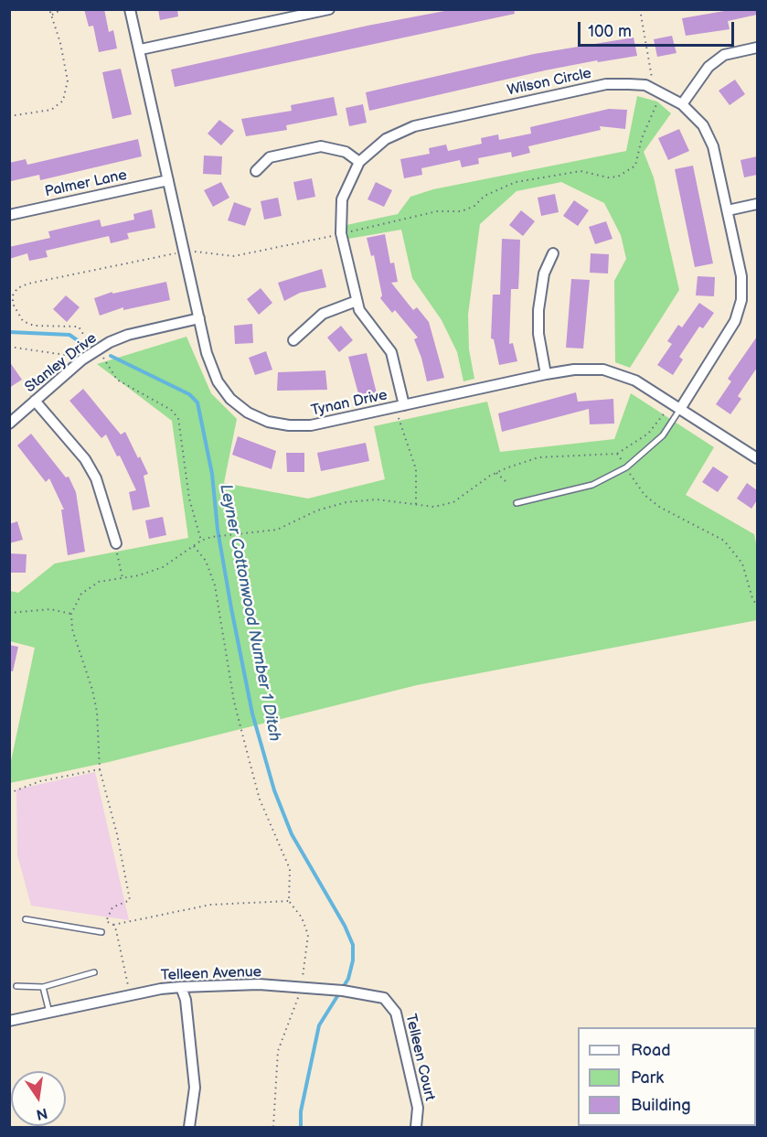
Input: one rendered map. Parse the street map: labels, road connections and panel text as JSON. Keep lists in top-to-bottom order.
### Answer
{
  "streets": {
    "street": [
      "Wilson Circle",
      "Palmer Lane",
      "Stanley Drive",
      "Tynan Drive",
      "Telleen Avenue",
      "Telleen Court"
    ]
  },
  "crossings": [
    ["Wilson Circle", "Tynan Drive"],
    ["Palmer Lane", "Tynan Drive"],
    ["Stanley Drive", "Tynan Drive"],
    ["Telleen Avenue", "Telleen Court"]
  ],
  "water": ["Leyner Cottonwood Number 1 Ditch"],
  "legend": ["Road", "Park", "Building"],
  "scale_bar": "100 m",
  "north": "bottom"
}
